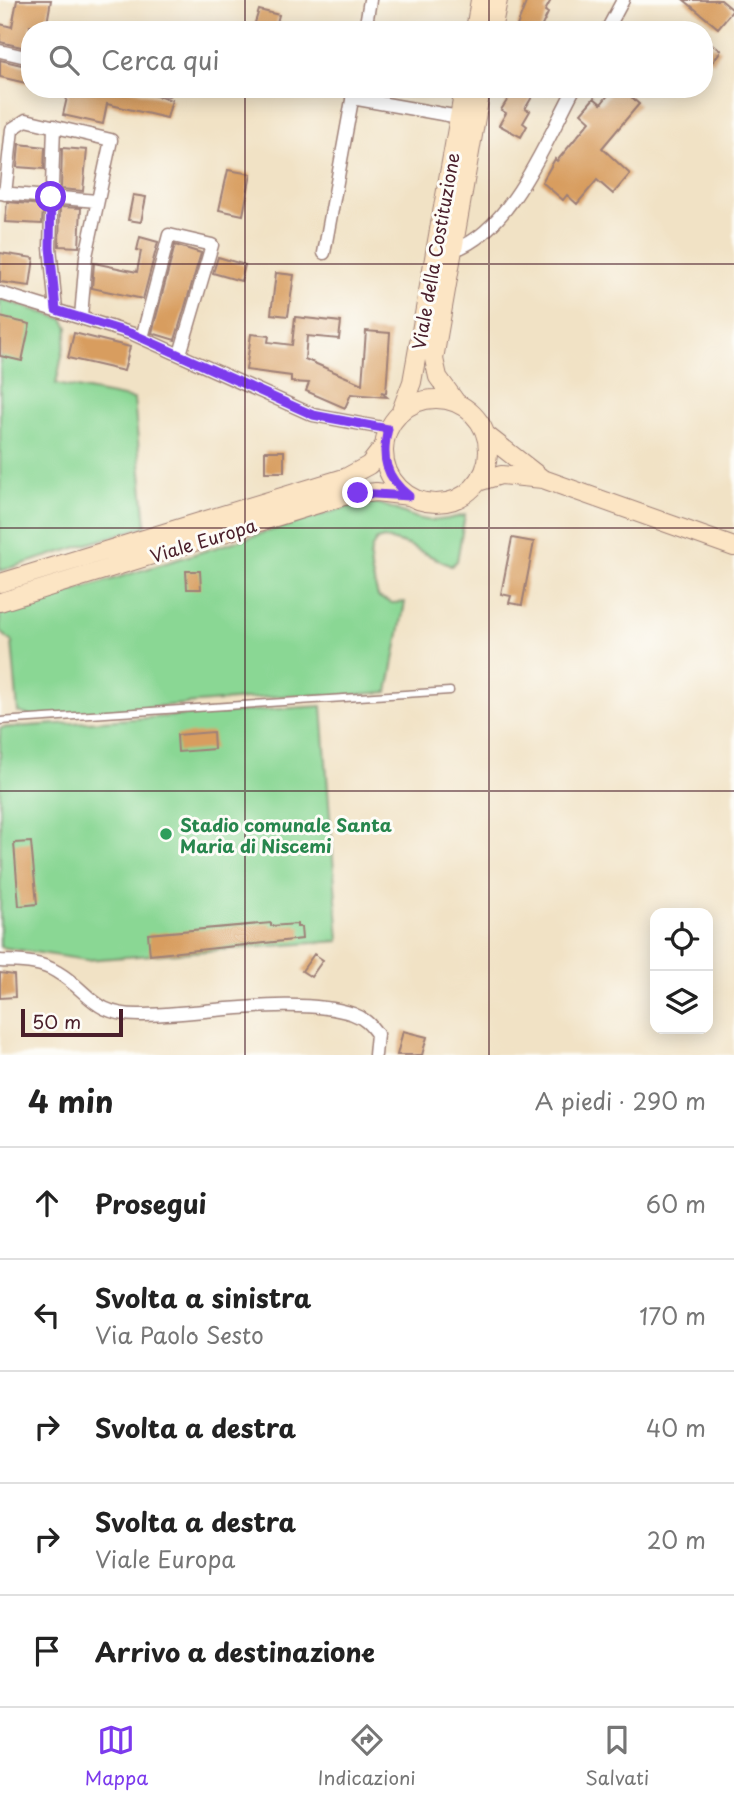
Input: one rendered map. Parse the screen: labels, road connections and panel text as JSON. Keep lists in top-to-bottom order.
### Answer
{
  "streets": {
    "street": ["Viale della Costituzione", "Viale Europa"]
  },
  "crossings": [
    ["Viale della Costituzione", "Viale Europa"]
  ],
  "places": ["Stadio comunale Santa Maria di Niscemi"],
  "scale_bar": "50 m",
  "page": {
    "search": "Cerca qui",
    "scale": "50 m",
    "heading": ["4 min", "A piedi · 290 m"],
    "list": [
      ["Prosegui", "60 m"],
      ["Svolta a sinistra", "Via Paolo Sesto", "170 m"],
      ["Svolta a destra", "40 m"],
      ["Svolta a destra", "Viale Europa", "20 m"],
      "Arrivo a destinazione"
    ],
    "nav": ["Mappa", "Indicazioni", "Salvati"]
  }
}
